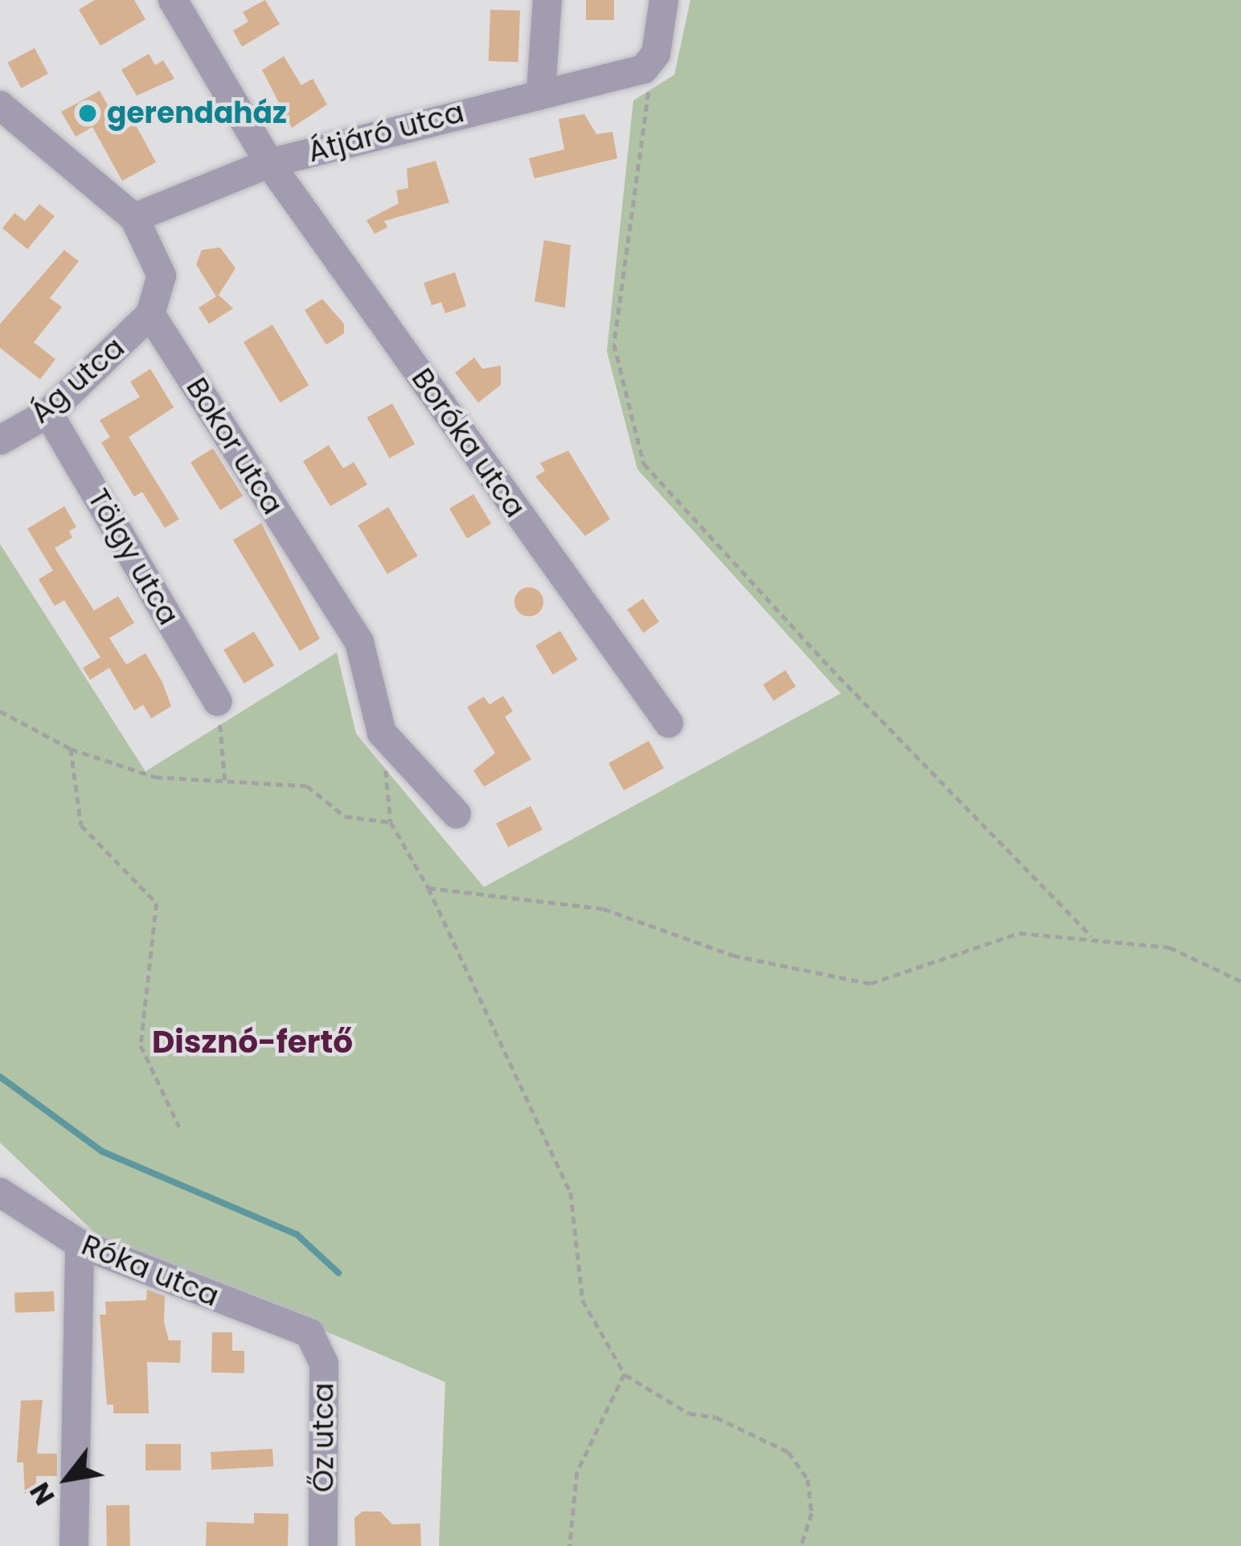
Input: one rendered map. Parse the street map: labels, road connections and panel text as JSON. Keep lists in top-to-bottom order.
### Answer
{
  "streets": {
    "street": [
      "Átjáró utca",
      "Ág utca",
      "Boróka utca",
      "Bokor utca",
      "Tölgy utca",
      "Róka utca",
      "Őz utca"
    ]
  },
  "crossings": [
    ["Átjáró utca", "Boróka utca"],
    ["Ág utca", "Bokor utca"],
    ["Ág utca", "Tölgy utca"],
    ["Róka utca", "Őz utca"]
  ],
  "districts": ["Disznó-fertő"],
  "places": ["gerendaház"],
  "north": "bottom left"
}
